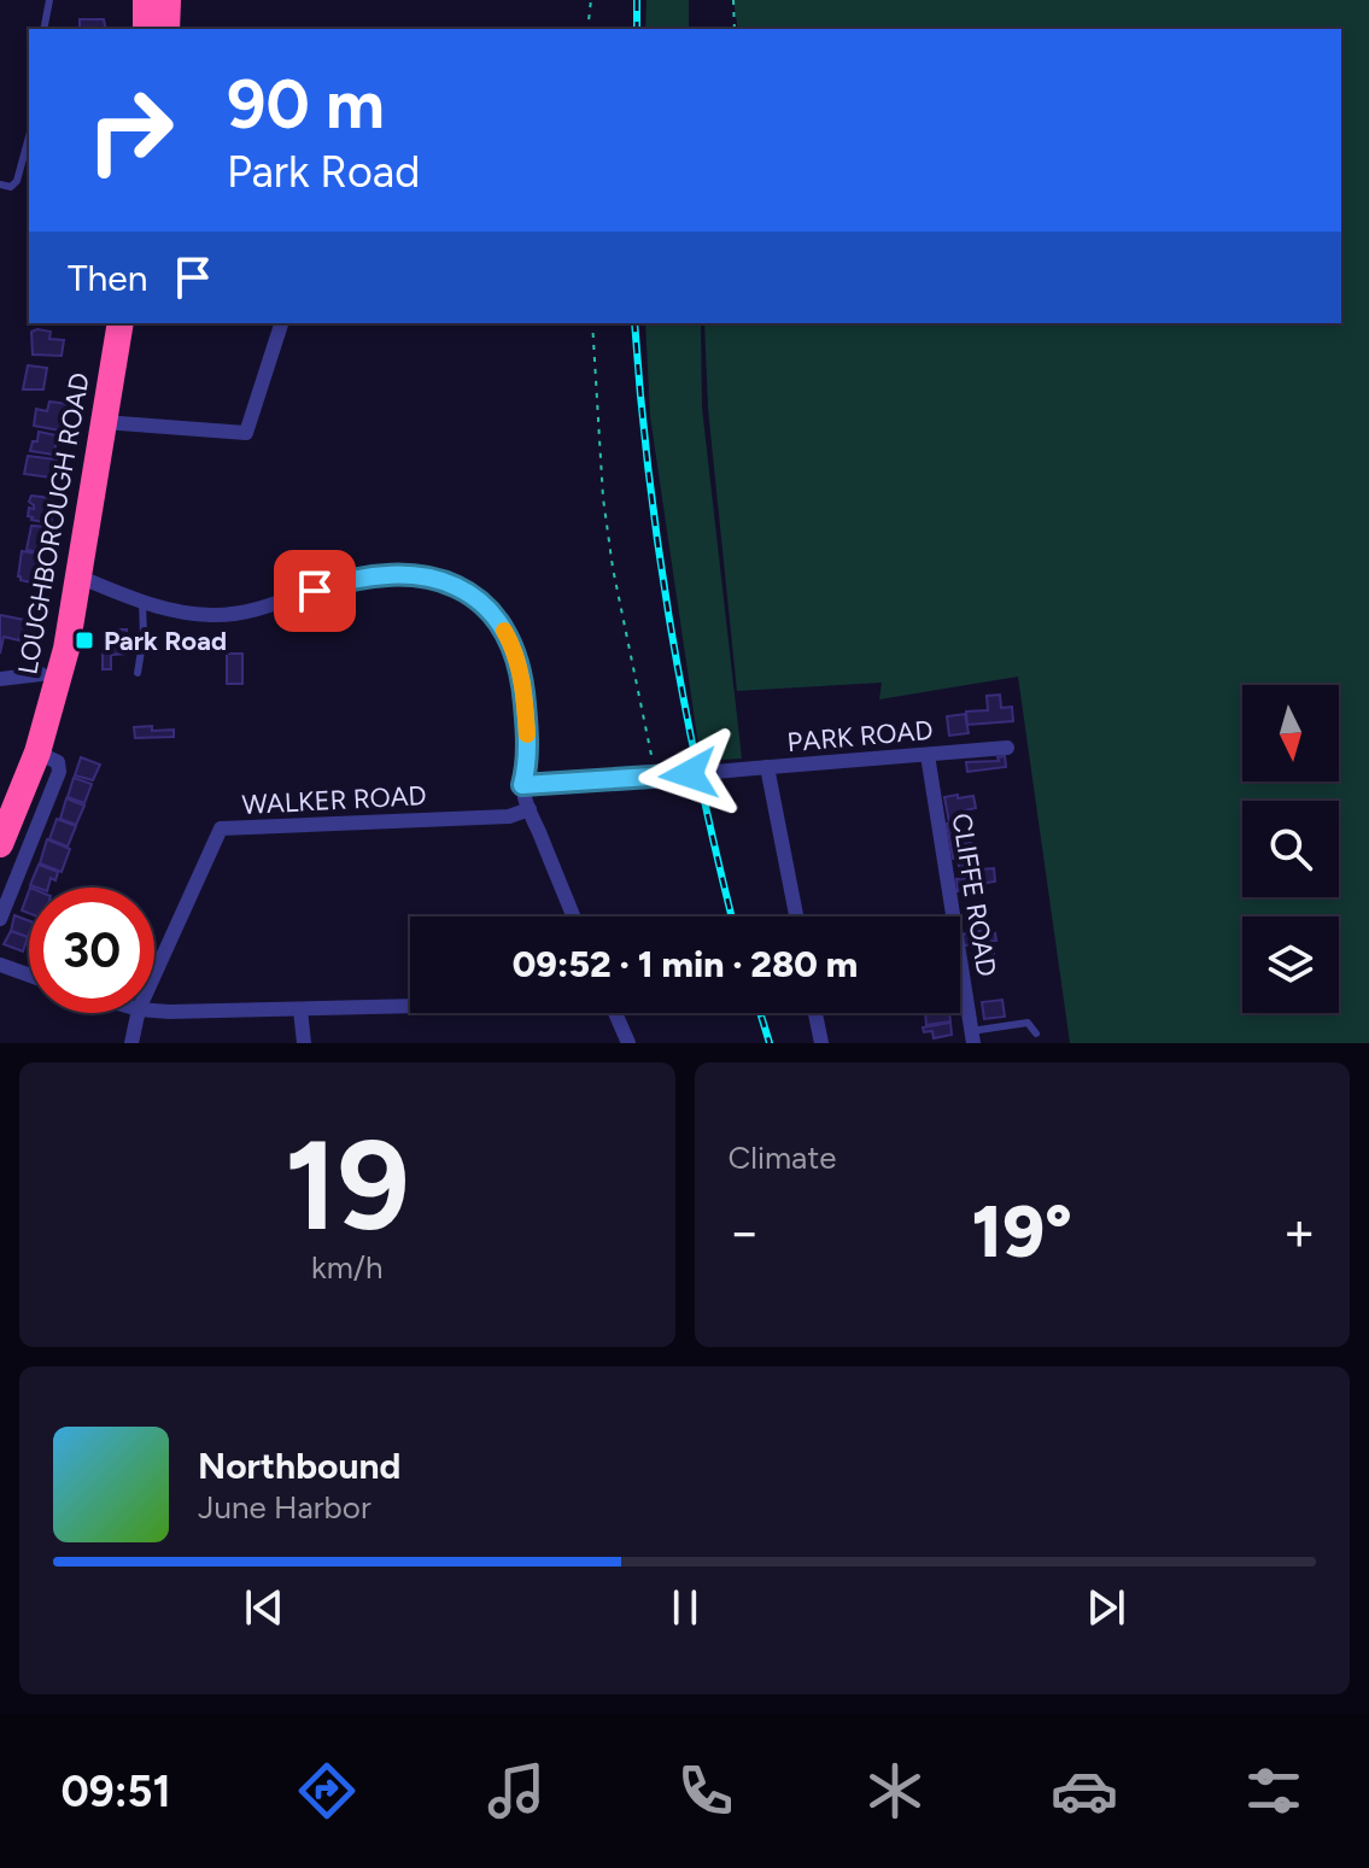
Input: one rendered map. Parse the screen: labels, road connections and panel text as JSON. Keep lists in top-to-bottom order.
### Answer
{
  "streets": {
    "highway": ["LOUGHBOROUGH ROAD"],
    "street": ["PARK ROAD", "WALKER ROAD", "CLIFFE ROAD"]
  },
  "crossings": [
    ["PARK ROAD", "CLIFFE ROAD"]
  ],
  "places": {
    "transit": ["Park Road"]
  },
  "north": "bottom",
  "page": {
    "turn": ["90 m", "Park Road"],
    "then": "Then",
    "limit": "30",
    "trip": "09:52 · 1 min · 280 m",
    "tile": [
      ["19", "km/h"],
      "Climate"
    ],
    "heat": ["−", "19°", "+"],
    "song": ["Northbound", "June Harbor"],
    "tabs": "09:51"
  }
}
